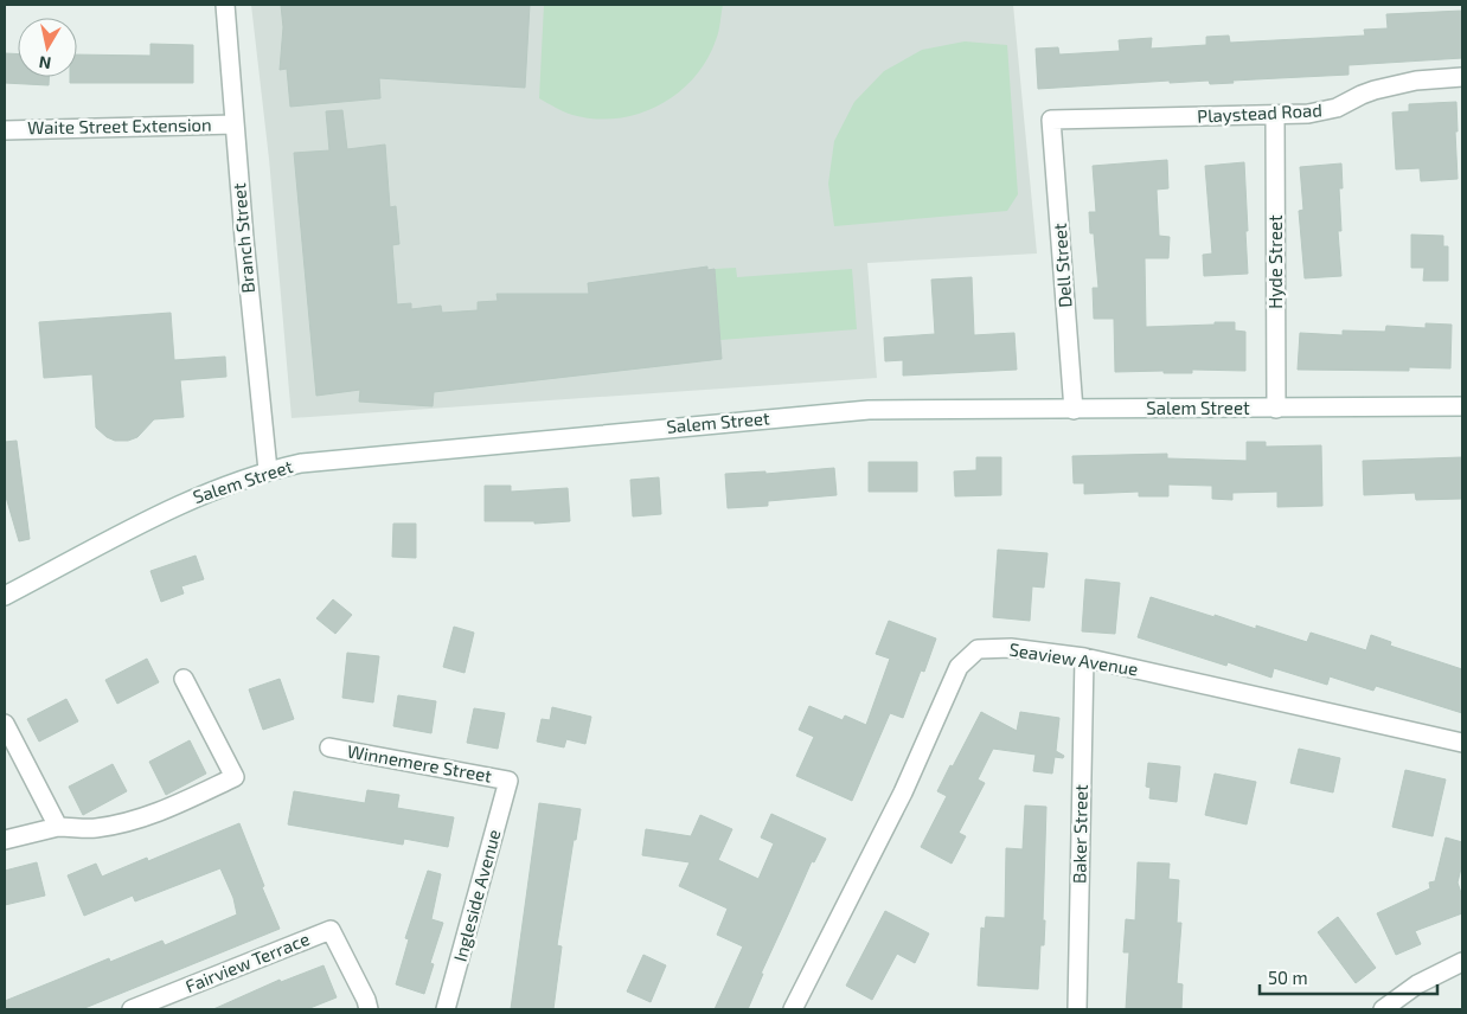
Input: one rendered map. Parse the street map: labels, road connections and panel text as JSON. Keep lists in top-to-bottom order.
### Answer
{
  "streets": {
    "street": [
      "Playstead Road",
      "Waite Street Extension",
      "Branch Street",
      "Hyde Street",
      "Dell Street",
      "Salem Street",
      "Seaview Avenue",
      "Winnemere Street",
      "Baker Street",
      "Ingleside Avenue",
      "Fairview Terrace"
    ]
  },
  "crossings": [
    ["Playstead Road", "Hyde Street"],
    ["Playstead Road", "Dell Street"],
    ["Waite Street Extension", "Branch Street"],
    ["Branch Street", "Salem Street"],
    ["Hyde Street", "Salem Street"],
    ["Dell Street", "Salem Street"],
    ["Seaview Avenue", "Baker Street"],
    ["Winnemere Street", "Ingleside Avenue"]
  ],
  "scale_bar": "50 m",
  "north": "bottom"
}
